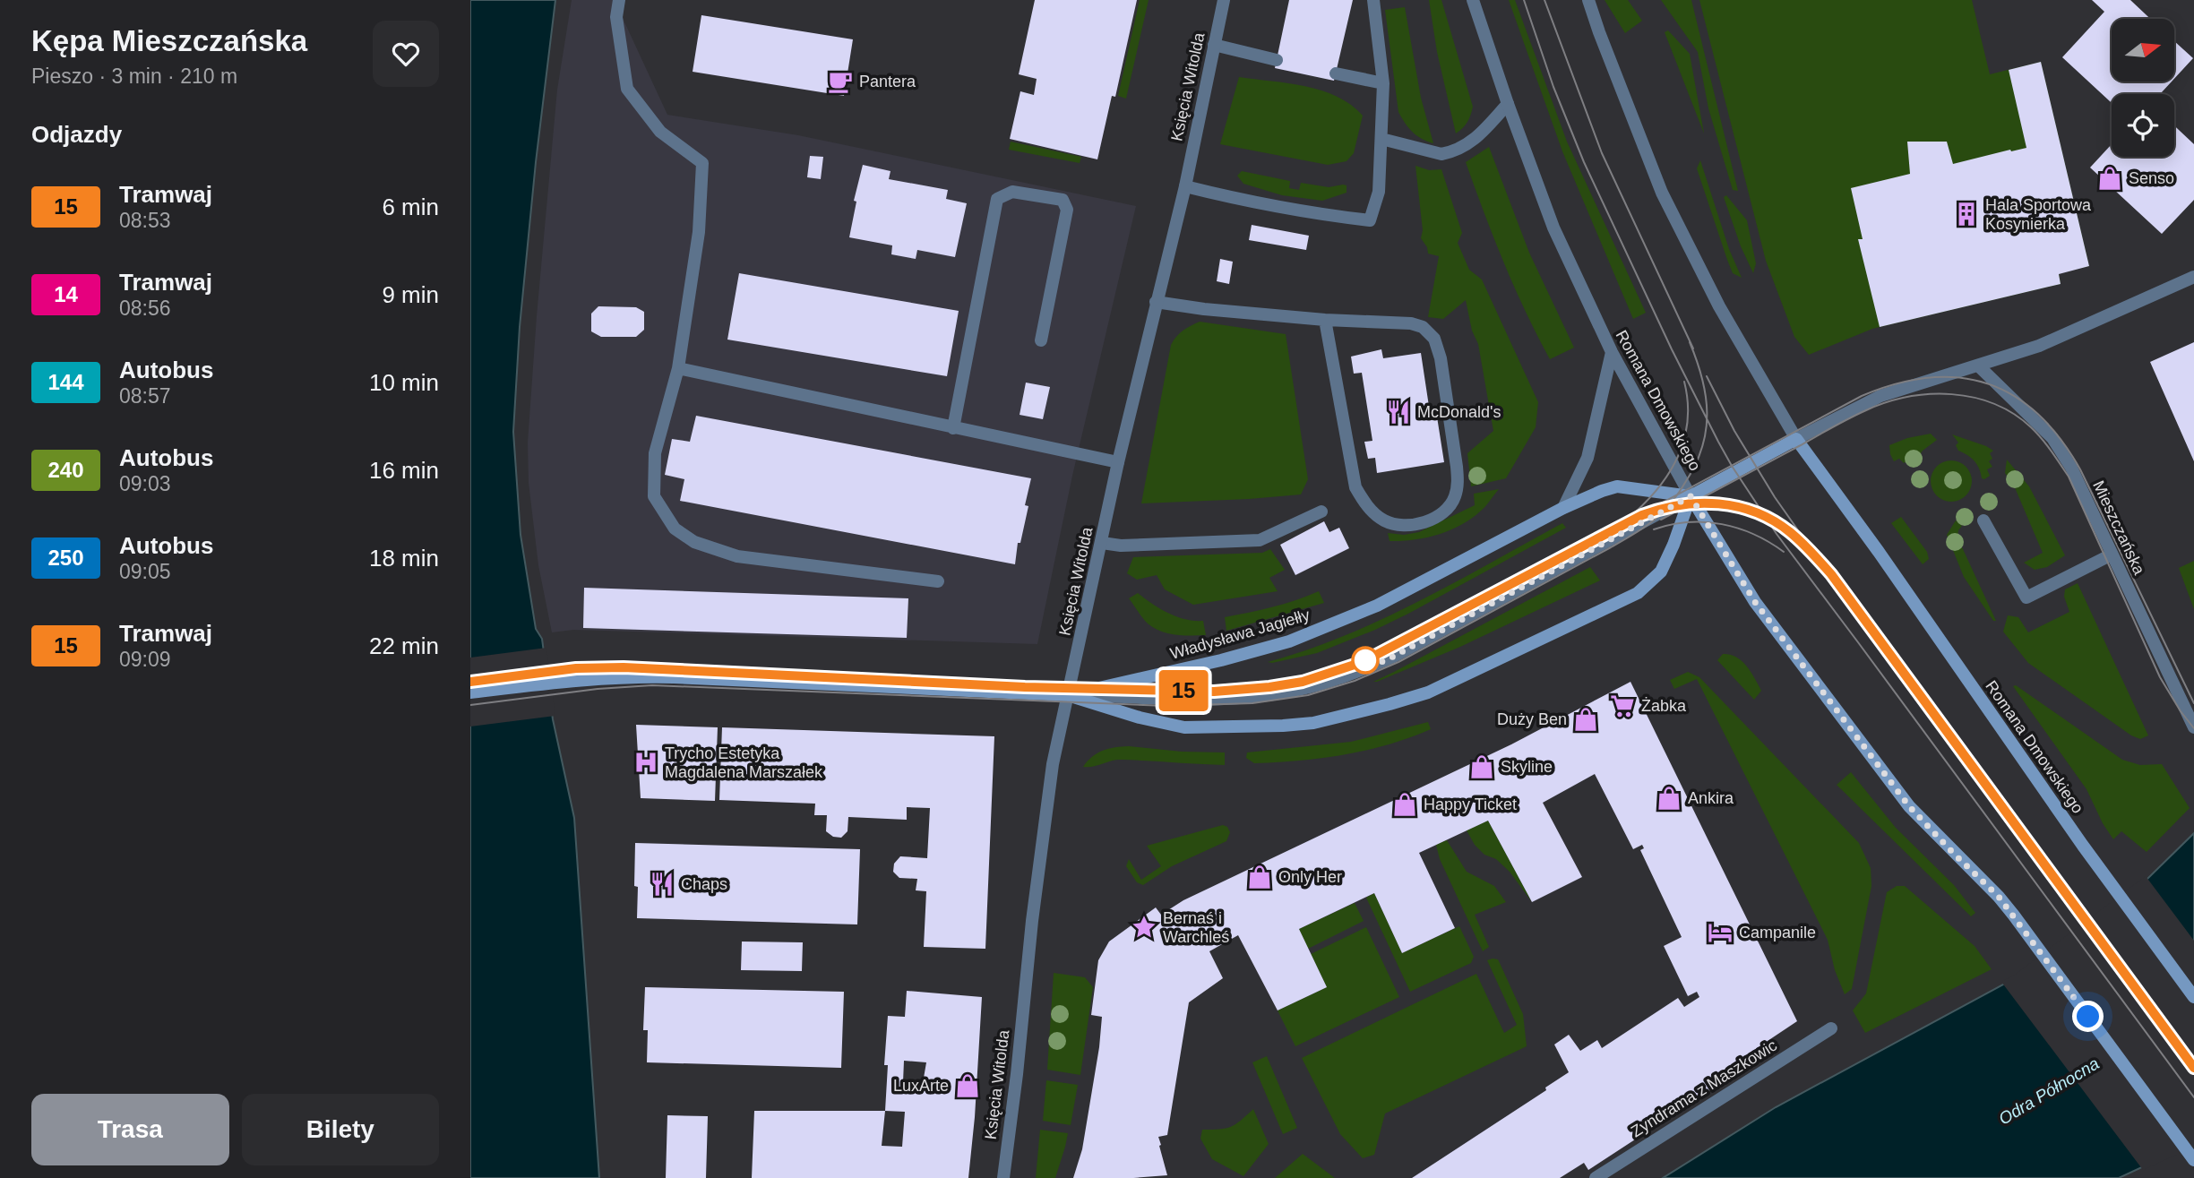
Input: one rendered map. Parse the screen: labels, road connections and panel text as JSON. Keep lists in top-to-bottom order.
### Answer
{
  "streets": {
    "main road": ["Romana Dmowskiego", "Władysława Jagiełły"],
    "street": ["Księcia Witolda", "Mieszczańska", "Zyndrama z Maszkowic"]
  },
  "crossings": [
    ["Księcia Witolda", "Władysława Jagiełły"],
    ["Romana Dmowskiego", "Władysława Jagiełły"]
  ],
  "water": ["Odra Północna"],
  "places": {
    "cafe": ["Pantera"],
    "shop": [
      "Senso",
      "Duży Ben",
      "Skyline",
      "Ankira",
      "Happy Ticket",
      "Only Her",
      "LuxArte"
    ],
    "building": ["Hala Sportowa Kosynierka"],
    "restaurant": ["McDonald's", "Chaps"],
    "supermarket": ["Żabka"],
    "hospital": ["Trycho Estetyka Magdalena Marszałek"],
    "place": ["Bernaś i Warchleś"],
    "hotel": ["Campanile"]
  },
  "lines": ["tram line 15"],
  "north": "right",
  "page": {
    "heading": [
      ["Kępa Mieszczańska", "Pieszo · 3 min · 210 m"],
      "Odjazdy"
    ],
    "on_map": "15",
    "list": [
      {
        "mark": "15",
        "name": "Tramwaj",
        "note": "08:53",
        "value": "6 min"
      },
      {
        "mark": "14",
        "name": "Tramwaj",
        "note": "08:56",
        "value": "9 min"
      },
      {
        "mark": "144",
        "name": "Autobus",
        "note": "08:57",
        "value": "10 min"
      },
      {
        "mark": "240",
        "name": "Autobus",
        "note": "09:03",
        "value": "16 min"
      },
      {
        "mark": "250",
        "name": "Autobus",
        "note": "09:05",
        "value": "18 min"
      },
      {
        "mark": "15",
        "name": "Tramwaj",
        "note": "09:09",
        "value": "22 min"
      }
    ],
    "buttons": ["Trasa", "Bilety"]
  }
}
